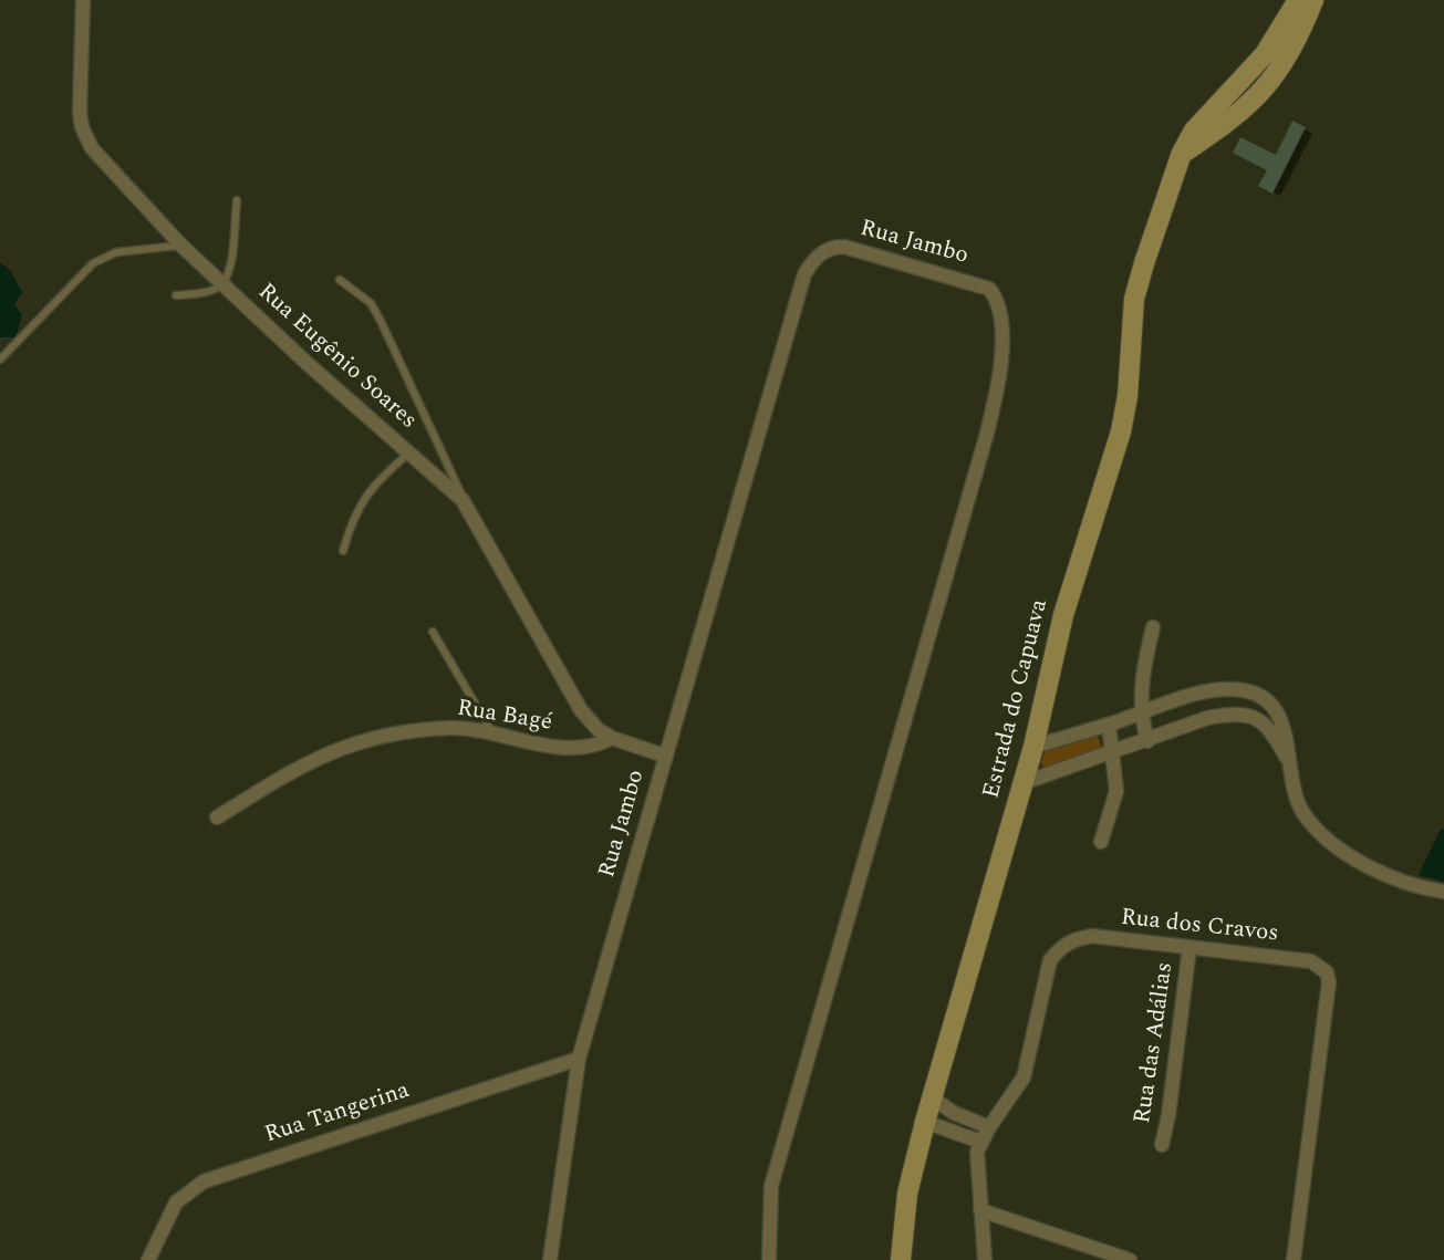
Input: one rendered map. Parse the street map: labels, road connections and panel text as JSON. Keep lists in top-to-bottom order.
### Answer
{
  "streets": {
    "main road": ["Estrada do Capuava"],
    "street": [
      "Rua Jambo",
      "Rua Eugênio Soares",
      "Rua Bagé",
      "Rua dos Cravos",
      "Rua das Adálias",
      "Rua Tangerina"
    ]
  },
  "crossings": [
    ["Rua Jambo", "Rua Tangerina"],
    ["Rua Eugênio Soares", "Rua Bagé"],
    ["Rua dos Cravos", "Rua das Adálias"]
  ]
}
